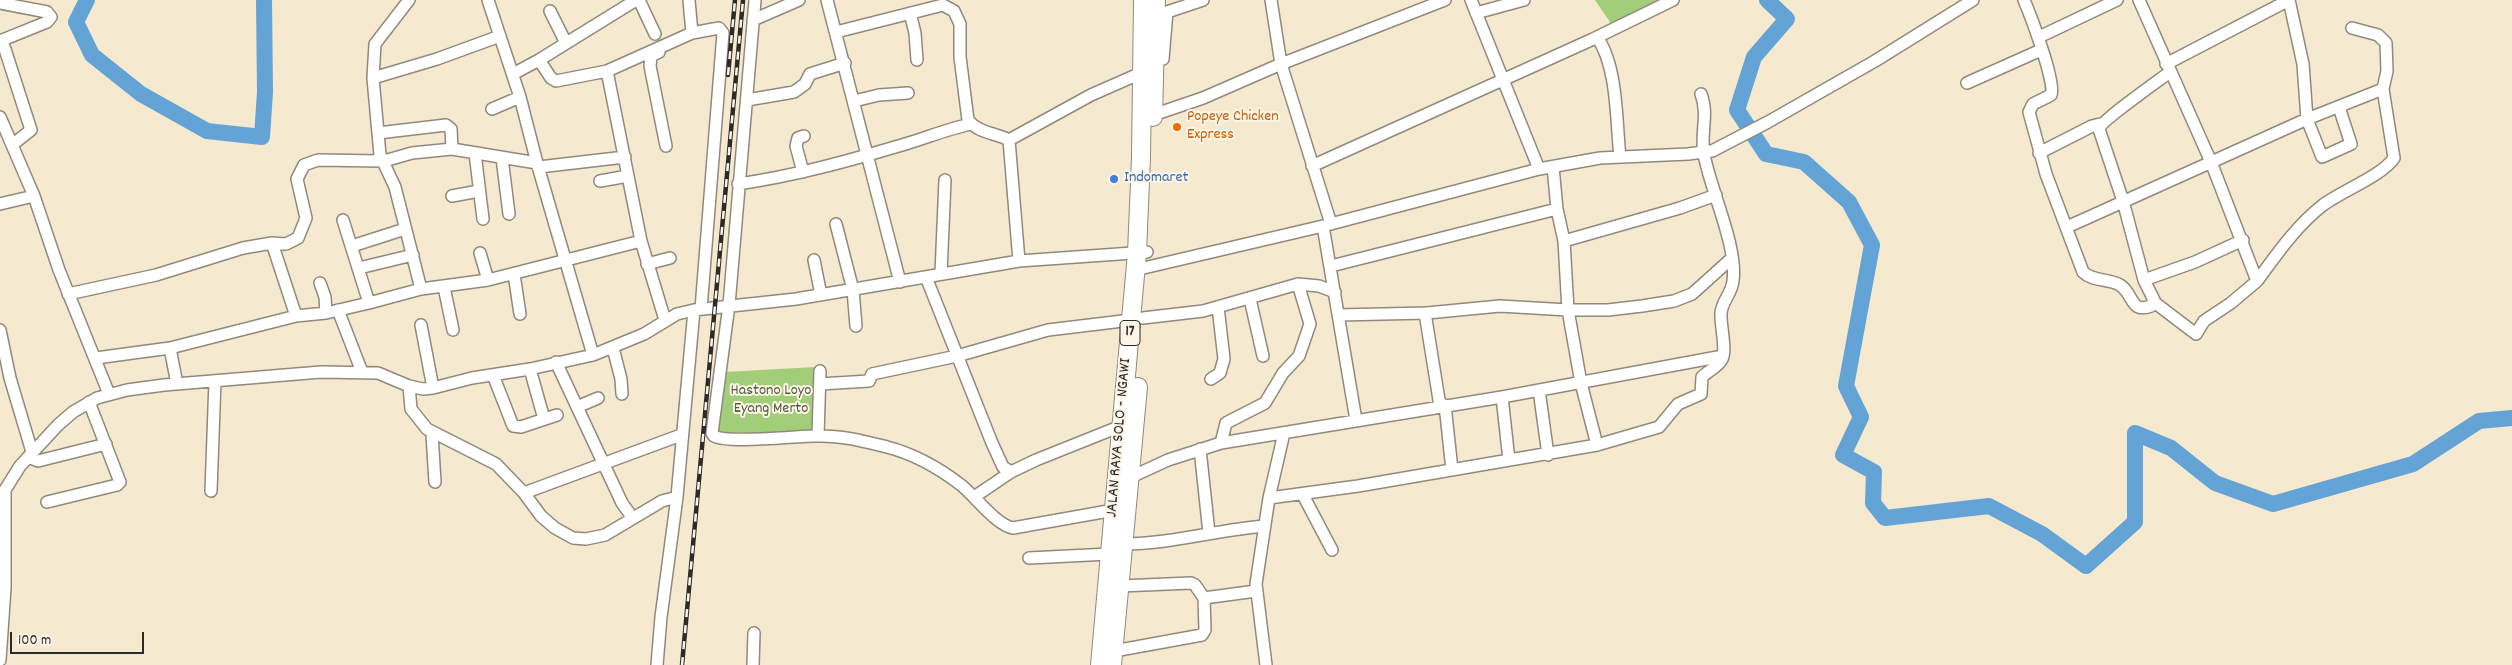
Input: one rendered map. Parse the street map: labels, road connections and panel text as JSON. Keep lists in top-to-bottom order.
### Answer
{
  "streets": {
    "highway": ["17", "JALAN RAYA SOLO - NGAWI"]
  },
  "parks": ["Hastono Loyo Eyang Merto"],
  "places": ["Popeye Chicken Express", "Indomaret"],
  "scale_bar": "100 m"
}
